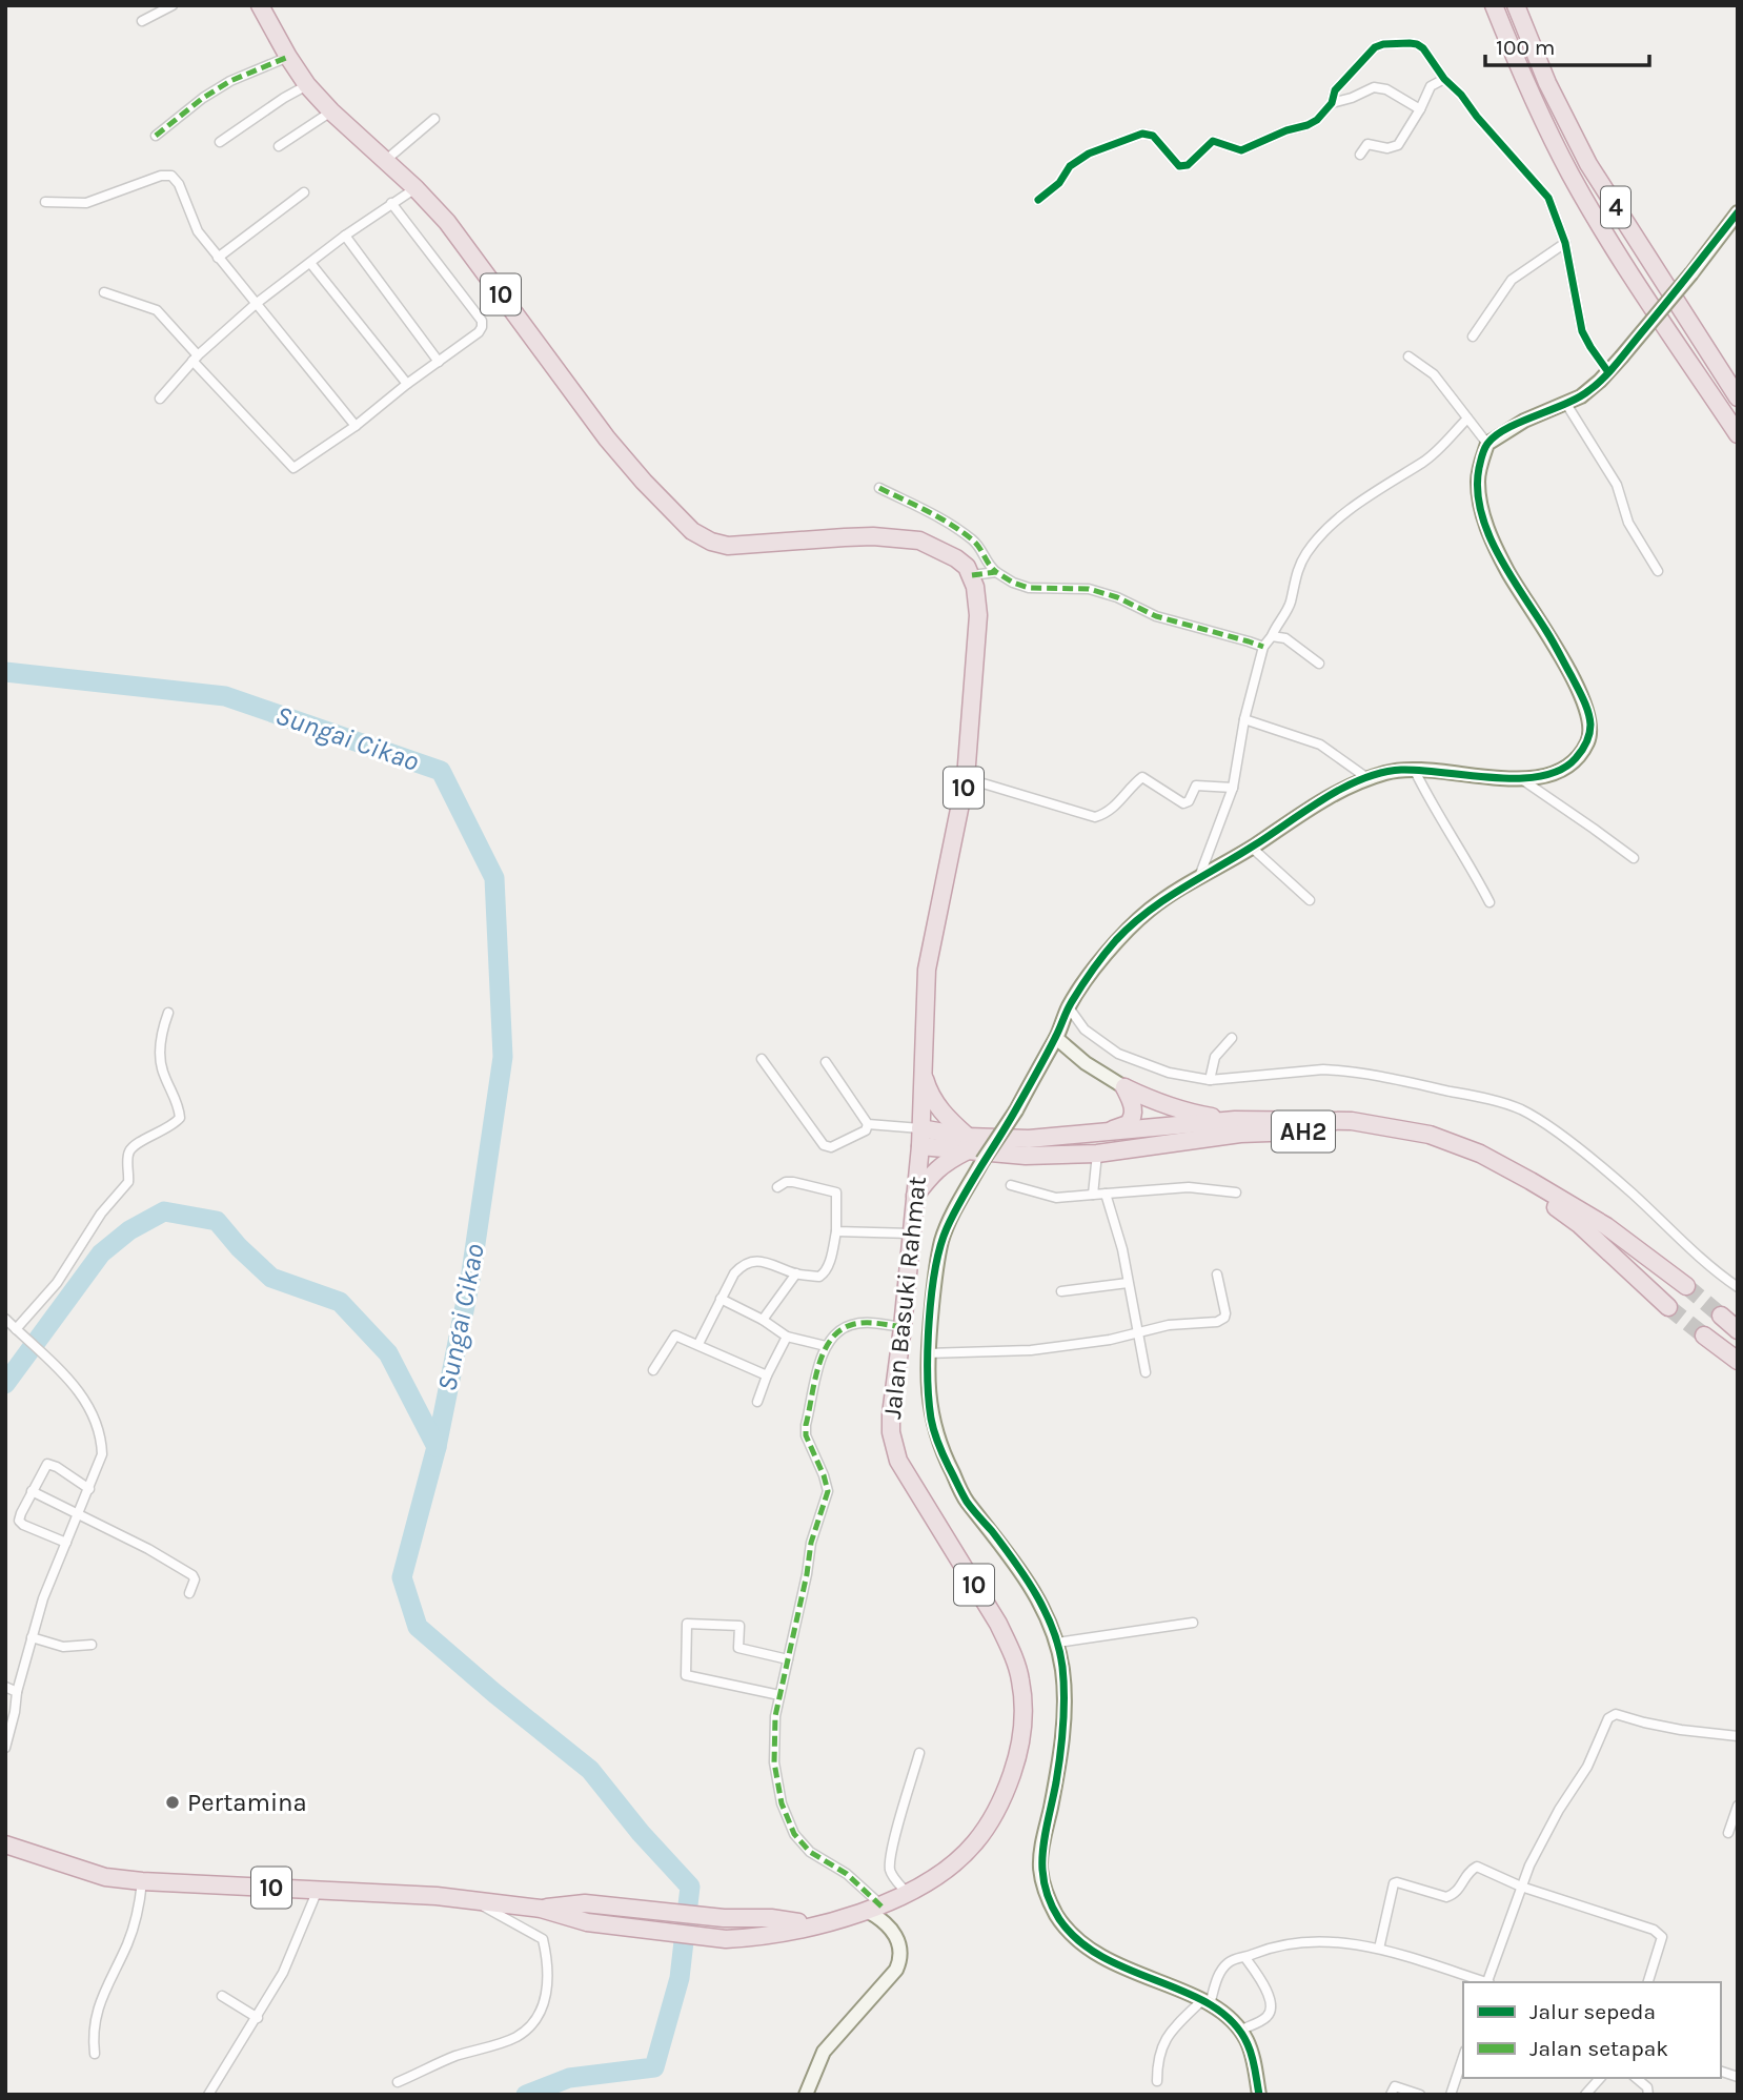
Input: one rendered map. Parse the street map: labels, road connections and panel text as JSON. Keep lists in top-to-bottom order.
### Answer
{
  "streets": {
    "highway": [
      "4",
      "10",
      "AH2",
      "Jalan Basuki Rahmat"
    ]
  },
  "crossings": [
    ["10", "AH2"],
    ["10", "Jalan Basuki Rahmat"],
    ["AH2", "Jalan Basuki Rahmat"]
  ],
  "water": ["Sungai Cikao"],
  "places": ["Pertamina"],
  "legend": ["Jalur sepeda", "Jalan setapak"],
  "scale_bar": "100 m"
}
